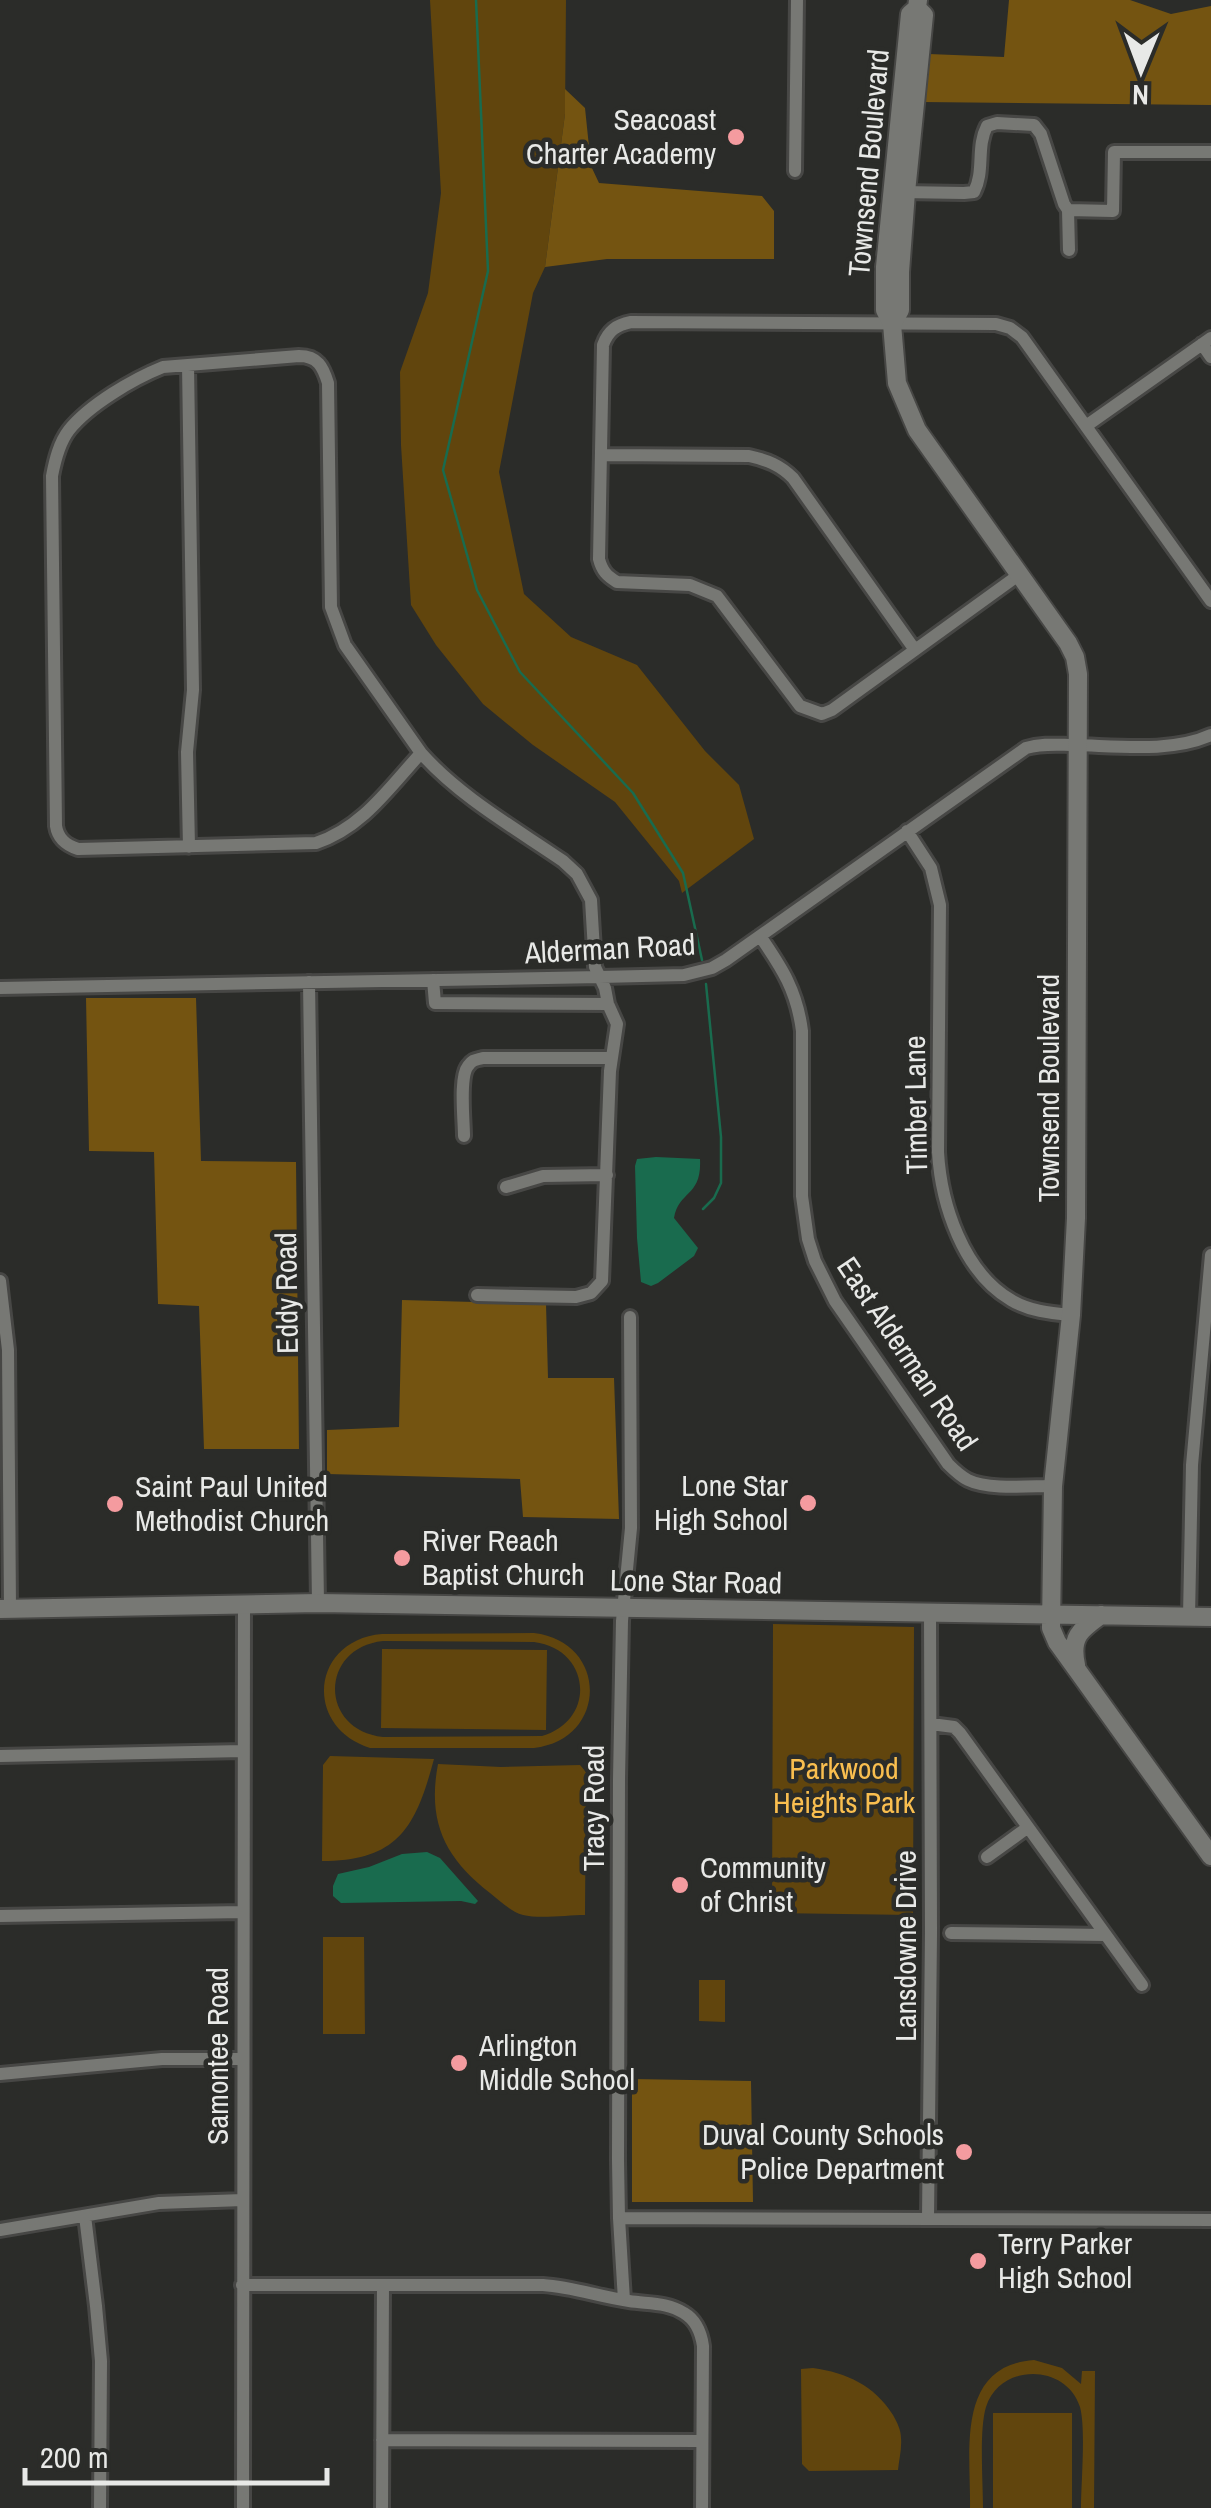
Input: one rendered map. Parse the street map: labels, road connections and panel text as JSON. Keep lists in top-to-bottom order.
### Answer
{
  "streets": {
    "street": [
      "Townsend Boulevard",
      "Alderman Road",
      "Timber Lane",
      "Eddy Road",
      "East Alderman Road",
      "Lone Star Road",
      "Tracy Road",
      "Lansdowne Drive",
      "Samontee Road"
    ]
  },
  "crossings": [
    ["Townsend Boulevard", "Alderman Road"],
    ["Townsend Boulevard", "Timber Lane"],
    ["Townsend Boulevard", "East Alderman Road"],
    ["Townsend Boulevard", "Lone Star Road"],
    ["Alderman Road", "Timber Lane"],
    ["Alderman Road", "Eddy Road"],
    ["Alderman Road", "East Alderman Road"],
    ["Eddy Road", "Lone Star Road"],
    ["Lone Star Road", "Tracy Road"],
    ["Lone Star Road", "Lansdowne Drive"],
    ["Lone Star Road", "Samontee Road"]
  ],
  "parks": ["Parkwood Heights Park"],
  "places": [
    "Seacoast Charter Academy",
    "Lone Star High School",
    "Saint Paul United Methodist Church",
    "River Reach Baptist Church",
    "Community of Christ",
    "Arlington Middle School",
    "Duval County Schools Police Department",
    "Terry Parker High School"
  ],
  "scale_bar": "200 m",
  "north": "bottom"
}
